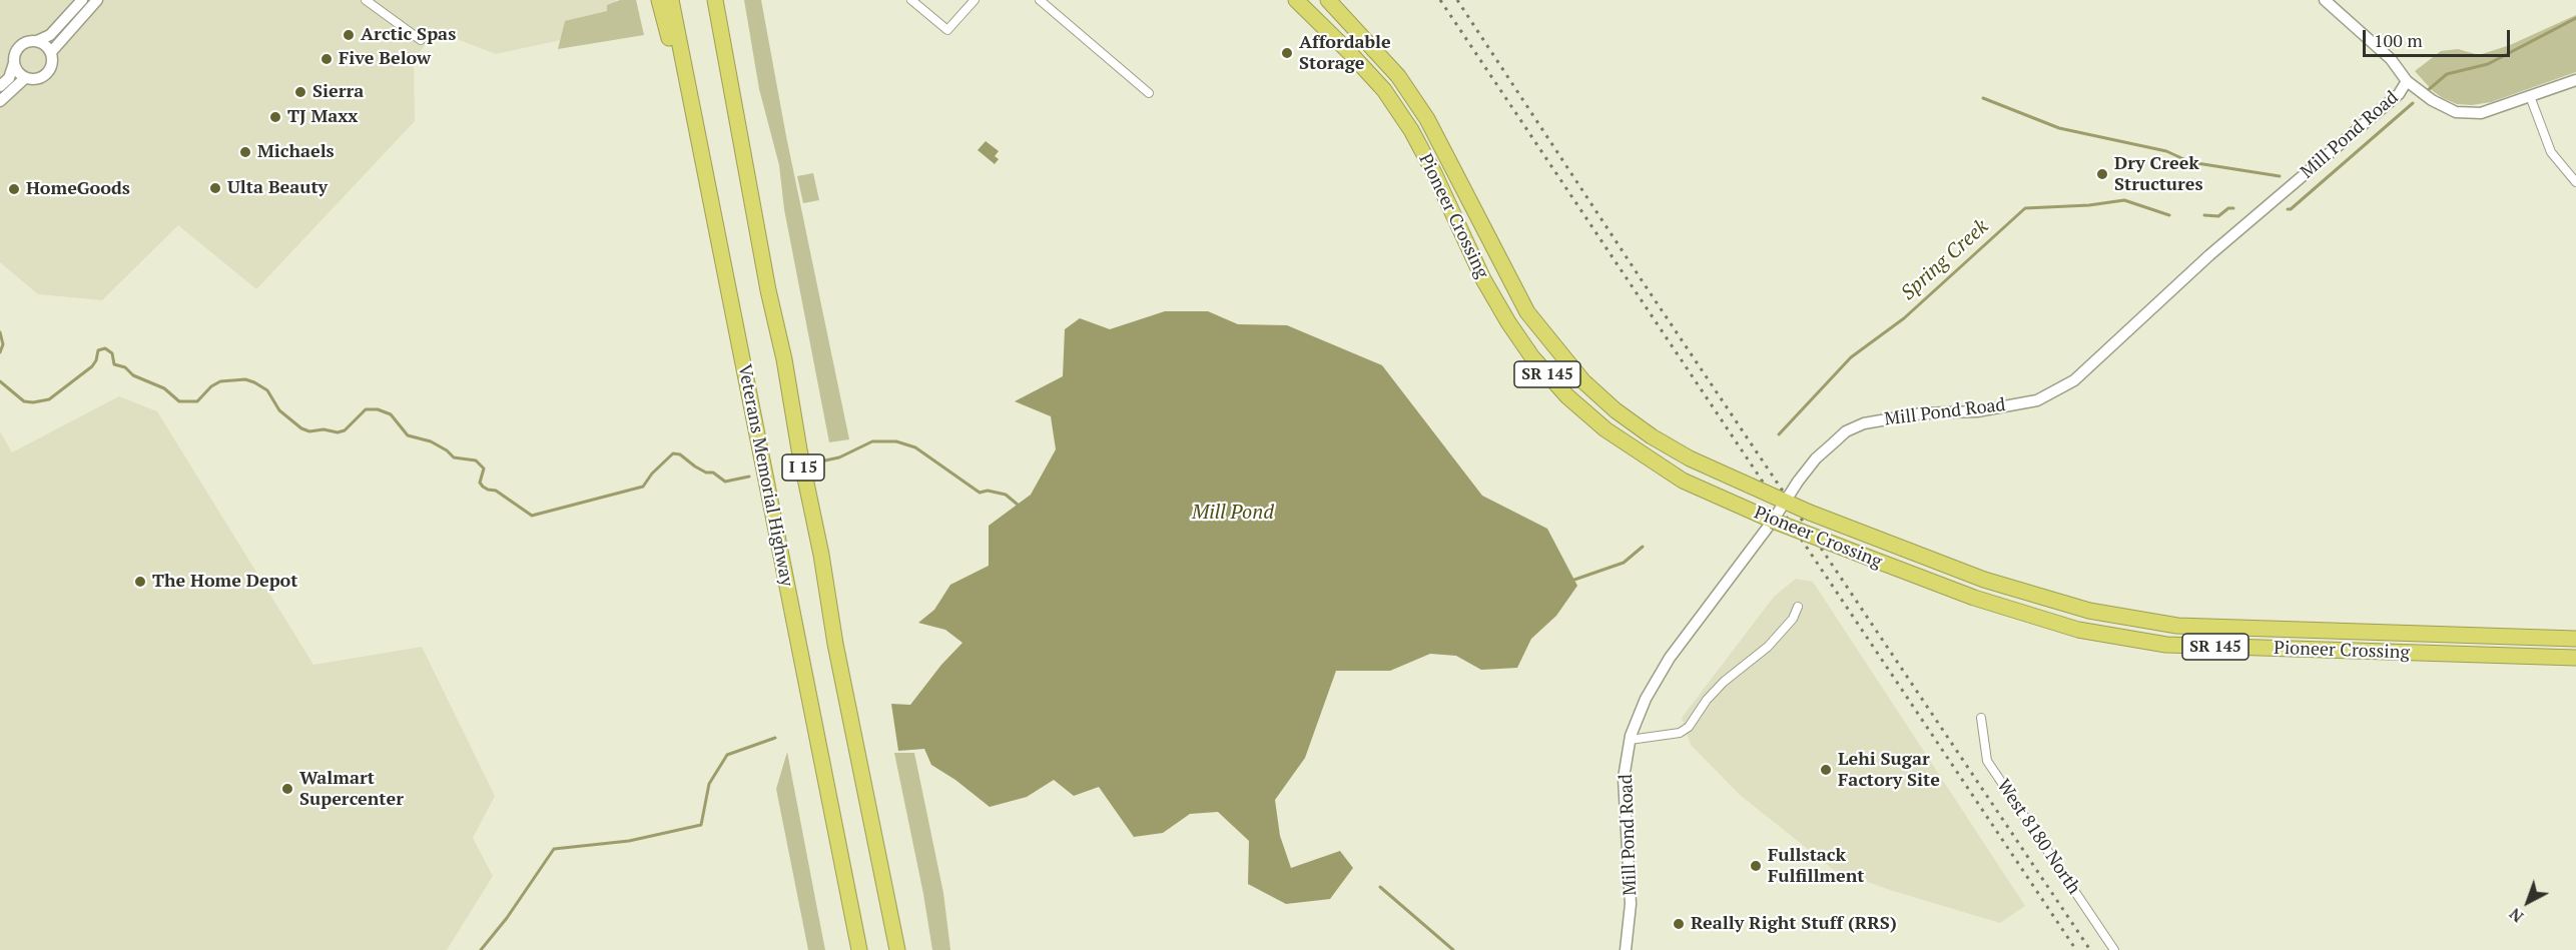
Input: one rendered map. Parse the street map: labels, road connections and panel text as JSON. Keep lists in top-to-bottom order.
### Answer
{
  "streets": {
    "highway": [
      "Pioneer Crossing",
      "SR 145",
      "I 15",
      "Veterans Memorial Highway"
    ],
    "street": ["Mill Pond Road", "West 8180 North"]
  },
  "crossings": [
    ["Mill Pond Road", "Pioneer Crossing"]
  ],
  "water": ["Spring Creek", "Mill Pond"],
  "places": [
    "Arctic Spas",
    "Affordable Storage",
    "Five Below",
    "Sierra",
    "TJ Maxx",
    "Michaels",
    "Dry Creek Structures",
    "Ulta Beauty",
    "HomeGoods",
    "The Home Depot",
    "Lehi Sugar Factory Site",
    "Walmart Supercenter",
    "Fullstack Fulfillment",
    "Really Right Stuff (RRS)"
  ],
  "scale_bar": "100 m",
  "north": "bottom left"
}
